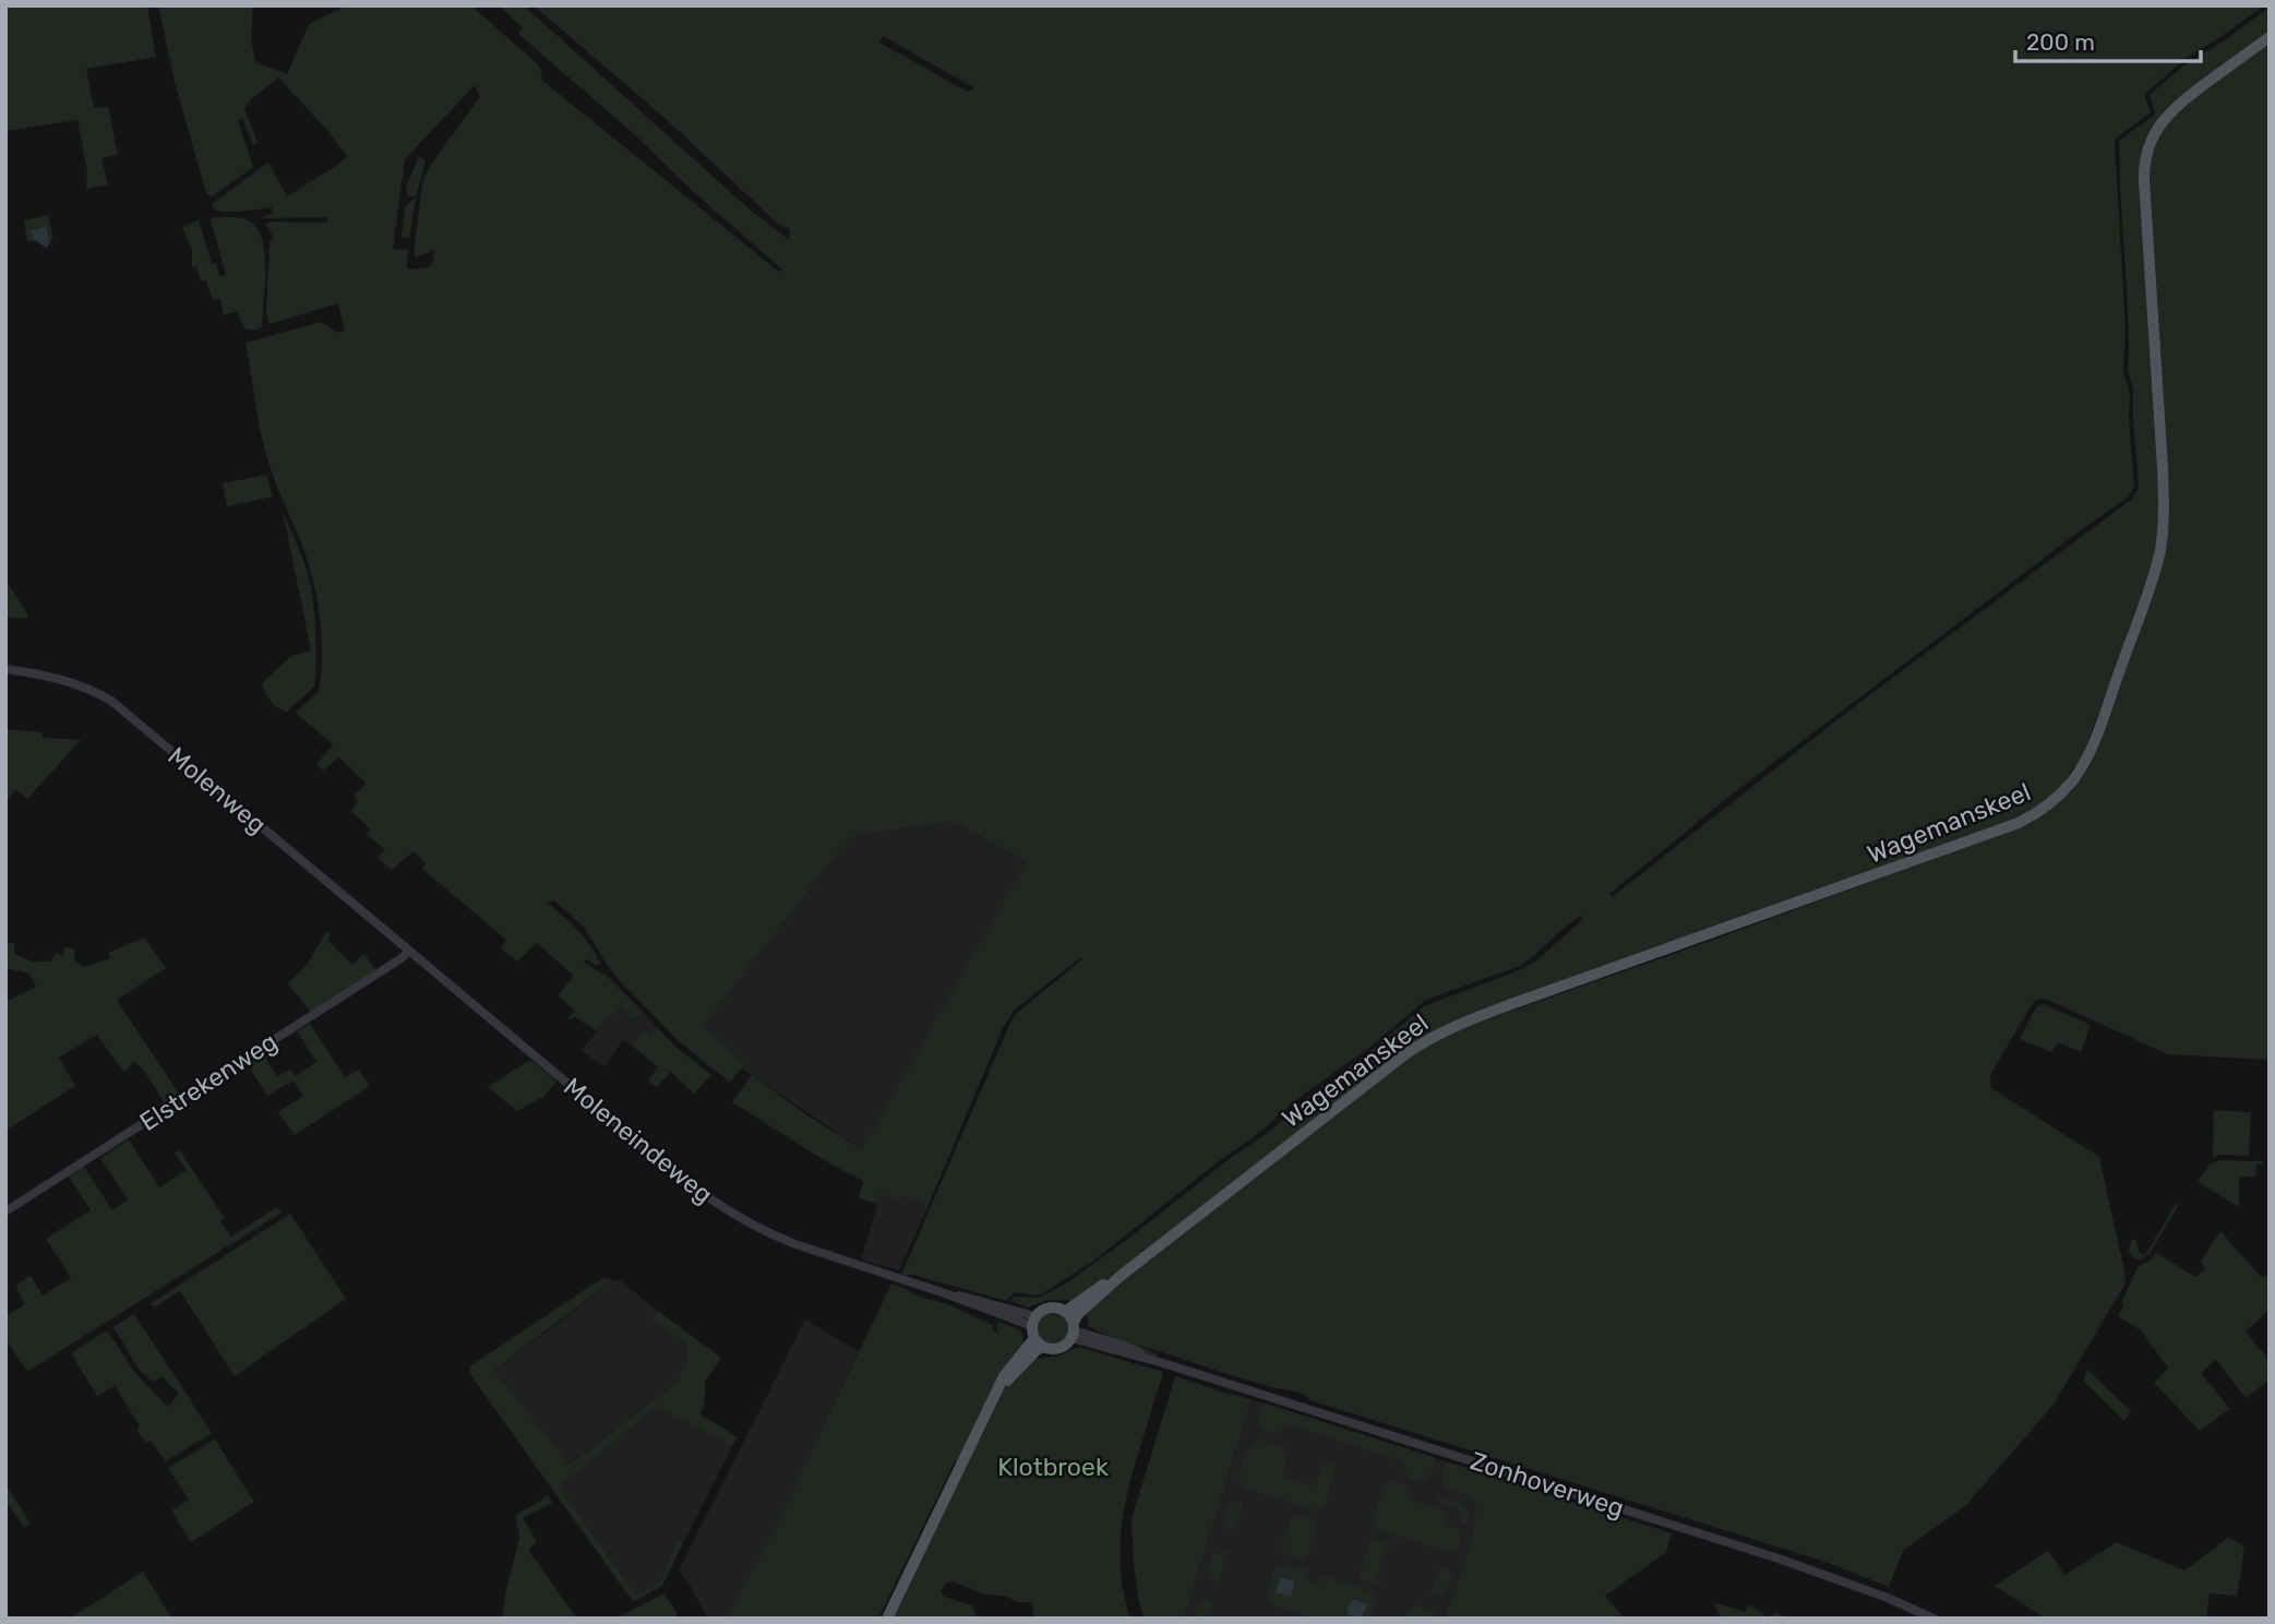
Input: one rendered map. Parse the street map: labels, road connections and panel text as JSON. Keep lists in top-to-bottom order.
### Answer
{
  "streets": {
    "main road": ["Wagemanskeel"],
    "street": [
      "Molenweg",
      "Elstrekenweg",
      "Moleneindeweg",
      "Zonhoverweg"
    ]
  },
  "crossings": [
    ["Molenweg", "Elstrekenweg"],
    ["Molenweg", "Moleneindeweg"],
    ["Wagemanskeel", "Moleneindeweg"],
    ["Wagemanskeel", "Zonhoverweg"],
    ["Elstrekenweg", "Moleneindeweg"],
    ["Moleneindeweg", "Zonhoverweg"]
  ],
  "parks": ["Klotbroek"],
  "scale_bar": "200 m"
}
